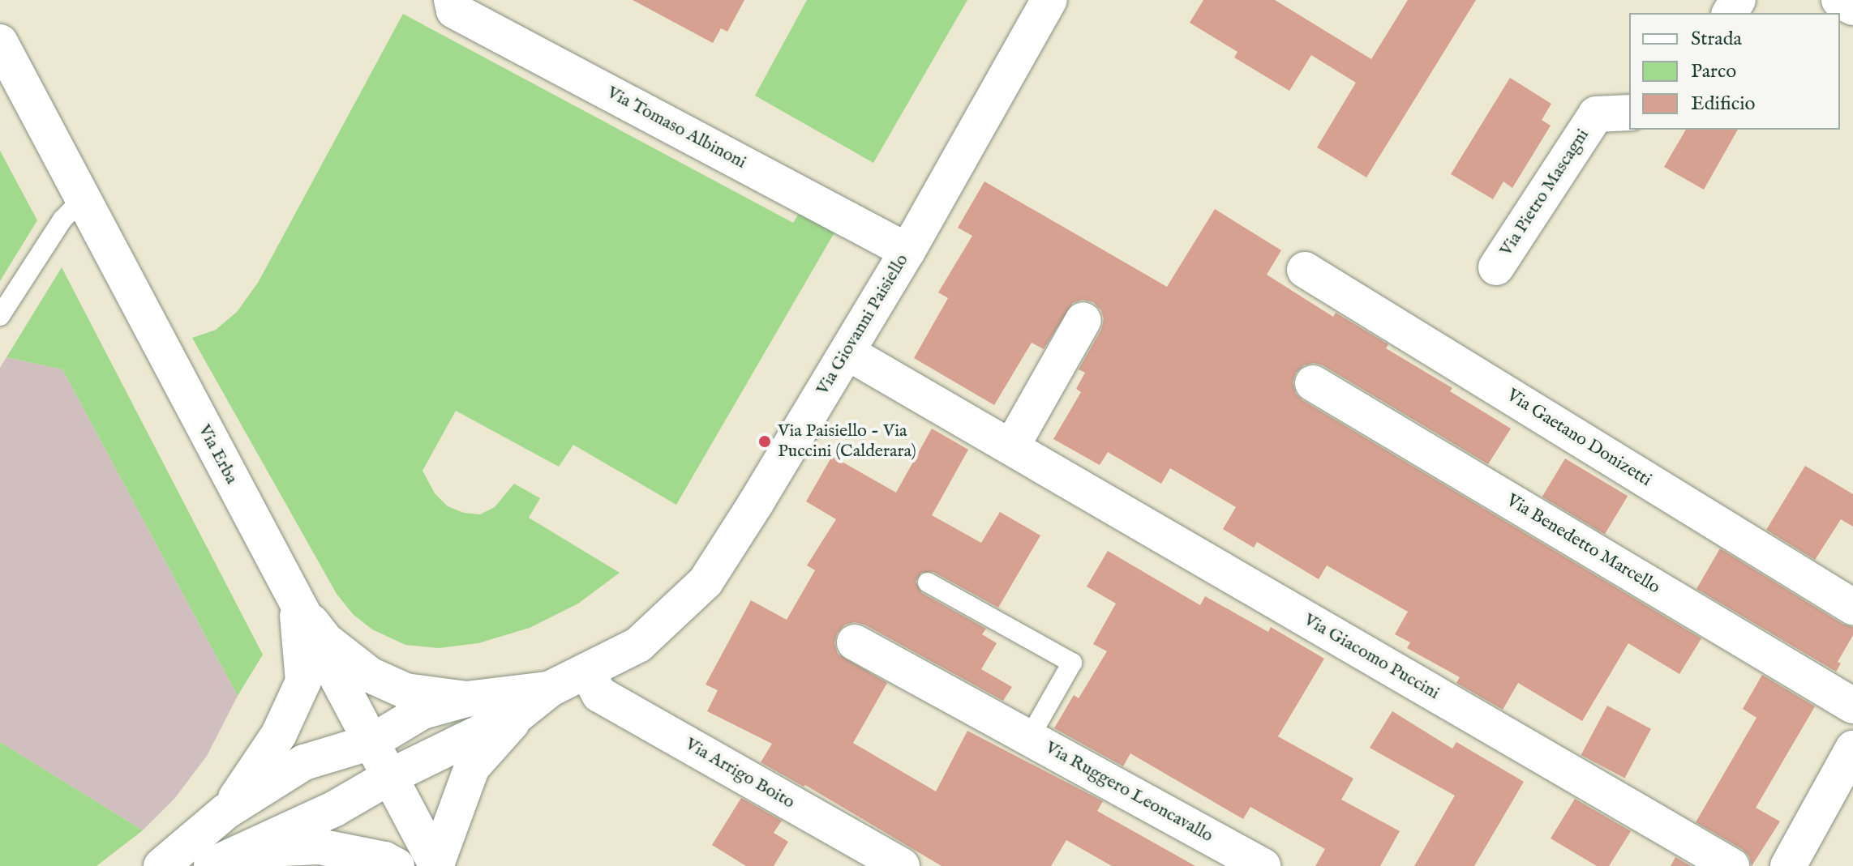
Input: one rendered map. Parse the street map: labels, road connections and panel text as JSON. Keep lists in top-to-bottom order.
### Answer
{
  "streets": {
    "street": [
      "Via Tomaso Albinoni",
      "Via Pietro Mascagni",
      "Via Giovanni Paisiello",
      "Via Gaetano Donizetti",
      "Via Erba",
      "Via Benedetto Marcello",
      "Via Giacomo Puccini",
      "Via Arrigo Boito",
      "Via Ruggero Leoncavallo"
    ]
  },
  "crossings": [
    ["Via Tomaso Albinoni", "Via Giovanni Paisiello"],
    ["Via Giovanni Paisiello", "Via Giacomo Puccini"],
    ["Via Giovanni Paisiello", "Via Arrigo Boito"]
  ],
  "places": ["Via Paisiello - Via Puccini (Calderara)"],
  "legend": ["Strada", "Parco", "Edificio"]
}
